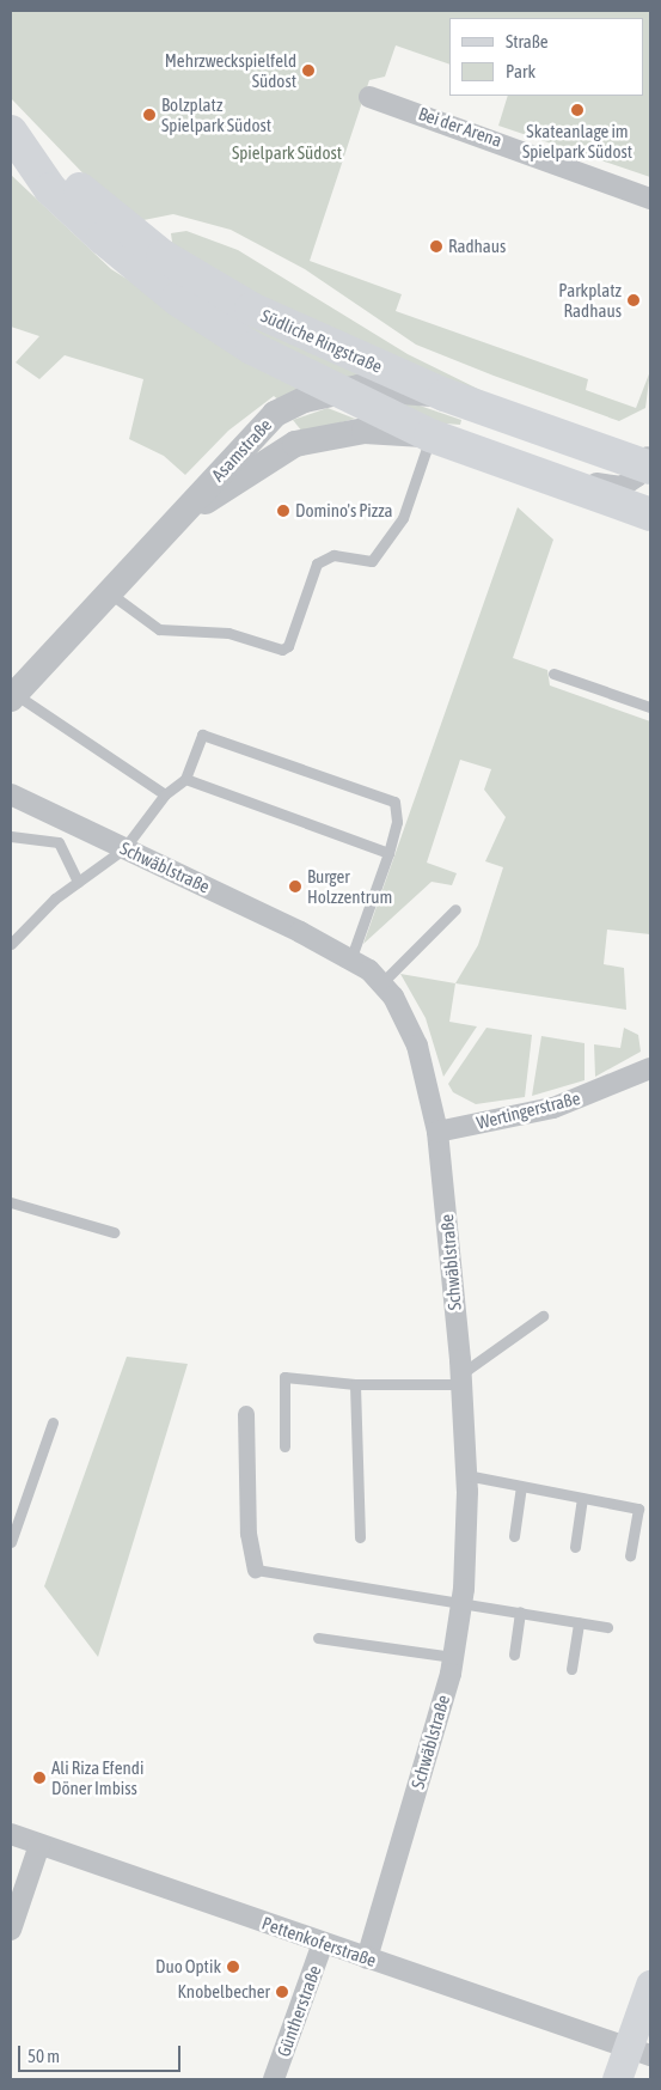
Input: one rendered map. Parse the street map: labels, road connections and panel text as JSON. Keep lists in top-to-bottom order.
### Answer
{
  "streets": {
    "main road": ["Südliche Ringstraße"],
    "street": [
      "Bei der Arena",
      "Asamstraße",
      "Schwäblstraße",
      "Wertingerstraße",
      "Pettenkoferstraße",
      "Güntherstraße"
    ]
  },
  "crossings": [
    ["Südliche Ringstraße", "Asamstraße"],
    ["Schwäblstraße", "Wertingerstraße"],
    ["Schwäblstraße", "Pettenkoferstraße"],
    ["Pettenkoferstraße", "Güntherstraße"]
  ],
  "parks": ["Spielpark Südost"],
  "places": [
    "Mehrzweckspielfeld Südost",
    "Skateanlage im Spielpark Südost",
    "Bolzplatz Spielpark Südost",
    "Radhaus",
    "Parkplatz Radhaus",
    "Domino's Pizza",
    "Burger Holzzentrum",
    "Ali Riza Efendi Döner Imbiss",
    "Duo Optik",
    "Knobelbecher"
  ],
  "legend": ["Straße", "Park"],
  "scale_bar": "50 m"
}
